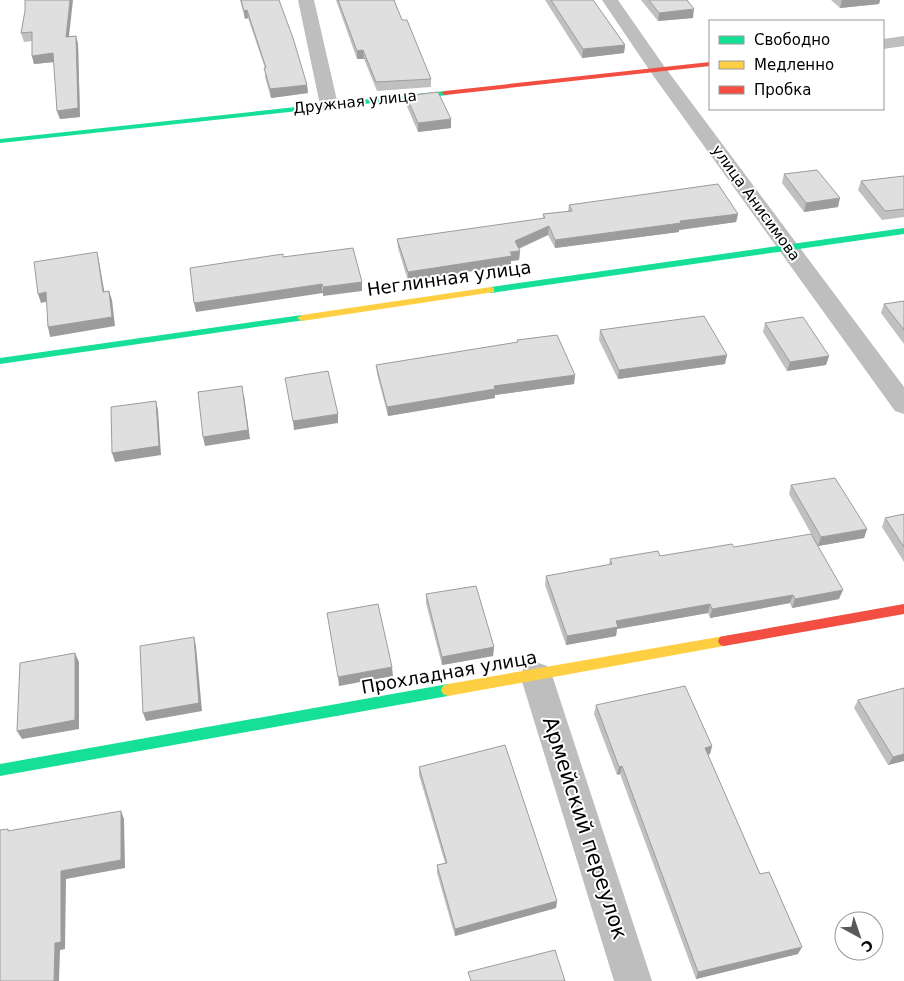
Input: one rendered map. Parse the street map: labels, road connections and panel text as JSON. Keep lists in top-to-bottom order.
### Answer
{
  "streets": {
    "street": [
      "Дружная улица",
      "улица Анисимова",
      "Неглинная улица",
      "Прохладная улица",
      "Армейский переулок"
    ]
  },
  "crossings": [
    ["Дружная улица", "улица Анисимова"],
    ["улица Анисимова", "Неглинная улица"],
    ["Прохладная улица", "Армейский переулок"]
  ],
  "legend": ["Свободно", "Медленно", "Пробка"],
  "north": "bottom right"
}
